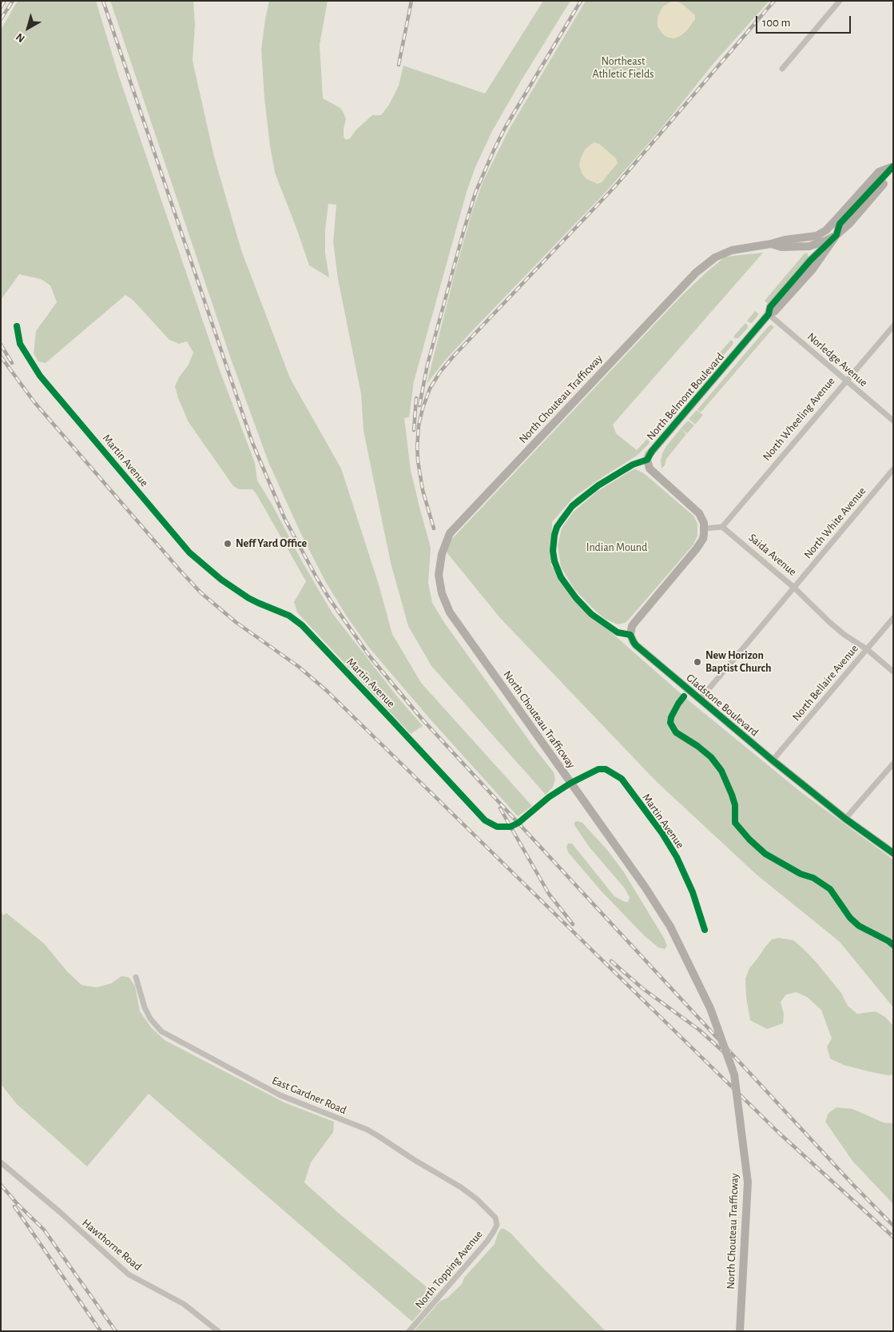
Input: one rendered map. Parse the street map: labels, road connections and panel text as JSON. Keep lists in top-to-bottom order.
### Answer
{
  "streets": {
    "main road": ["North Belmont Boulevard", "North Chouteau Trafficway", "Gladstone Boulevard"],
    "street": [
      "Norledge Avenue",
      "North Wheeling Avenue",
      "Martin Avenue",
      "North White Avenue",
      "Saida Avenue",
      "North Bellaire Avenue",
      "East Gardner Road",
      "Hawthorne Road",
      "North Topping Avenue"
    ]
  },
  "crossings": [
    ["Norledge Avenue", "North Belmont Boulevard"],
    ["Norledge Avenue", "North Wheeling Avenue"],
    ["North Belmont Boulevard", "North Chouteau Trafficway"],
    ["North Chouteau Trafficway", "Martin Avenue"],
    ["North Wheeling Avenue", "Saida Avenue"],
    ["North White Avenue", "Saida Avenue"],
    ["North White Avenue", "Gladstone Boulevard"],
    ["Saida Avenue", "North Bellaire Avenue"],
    ["North Bellaire Avenue", "Gladstone Boulevard"],
    ["East Gardner Road", "North Topping Avenue"]
  ],
  "parks": ["Northeast Athletic Fields", "Indian Mound"],
  "places": ["Neff Yard Office", "New Horizon Baptist Church"],
  "scale_bar": "100 m",
  "north": "bottom left"
}
